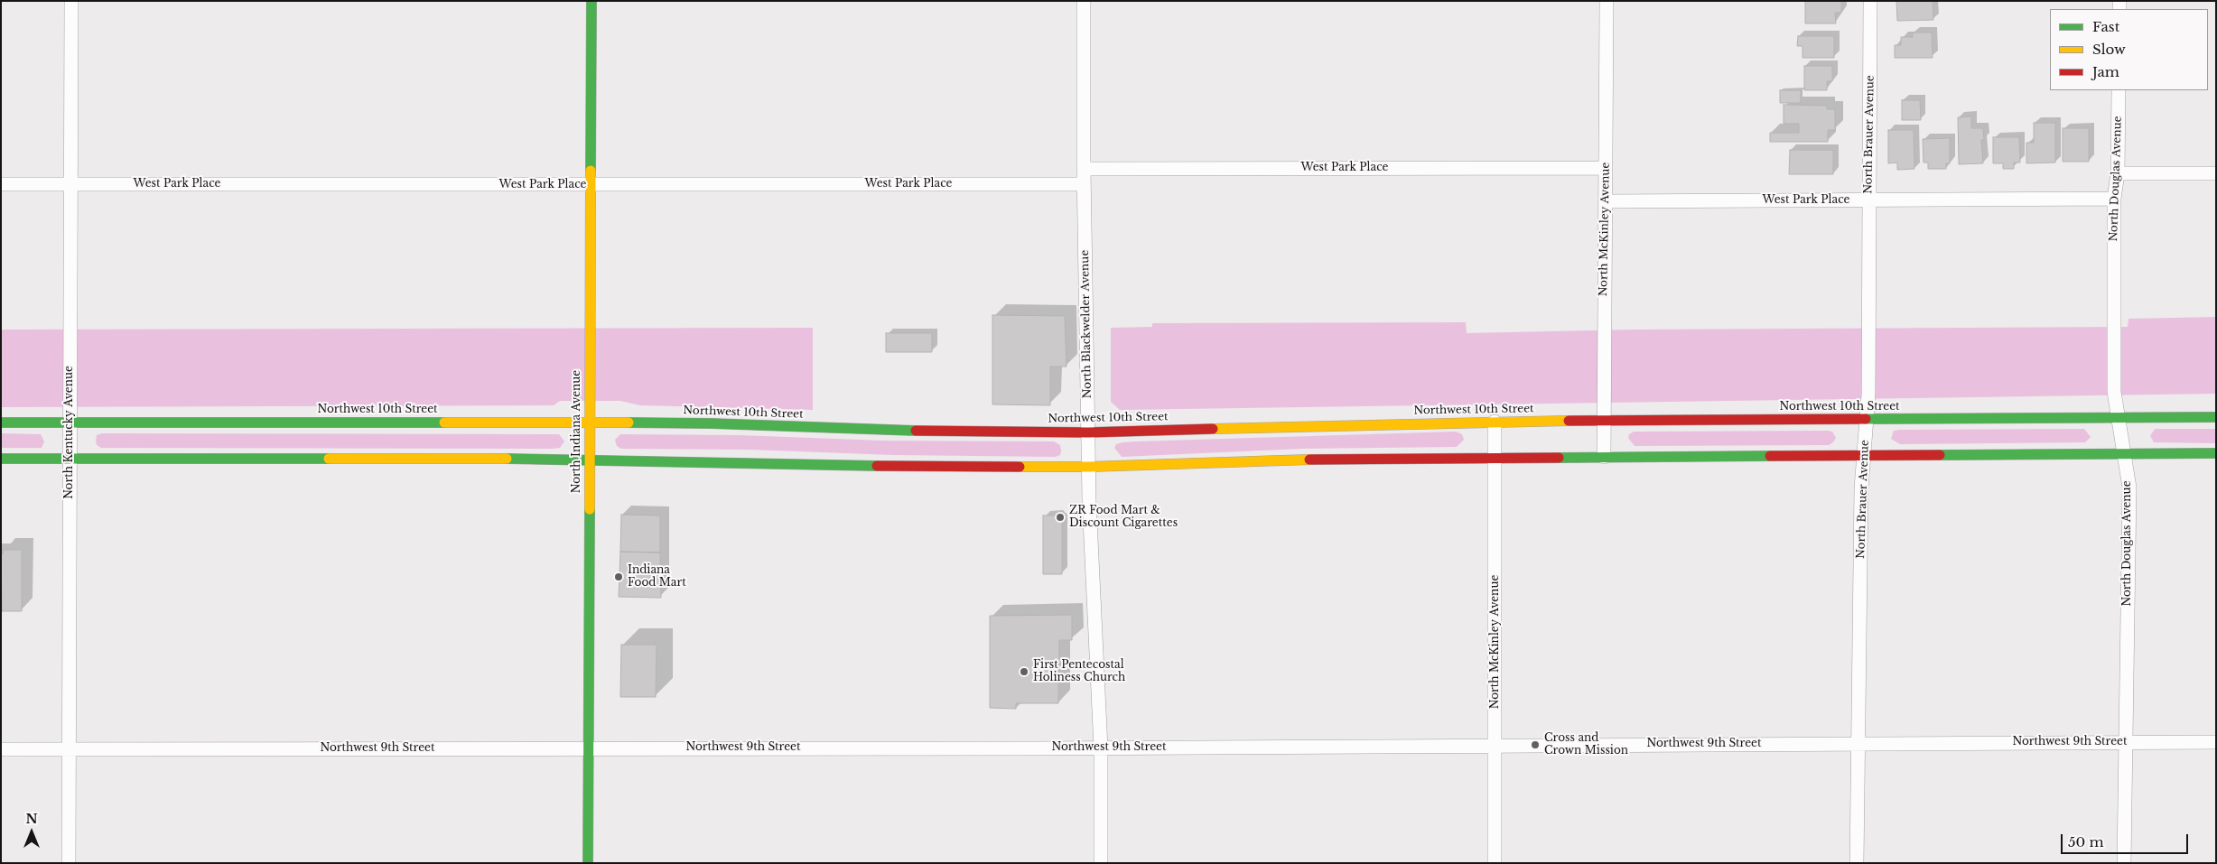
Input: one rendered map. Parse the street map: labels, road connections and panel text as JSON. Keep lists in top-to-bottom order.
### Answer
{
  "streets": {
    "main road": ["Northwest 10th Street", "North Indiana Avenue"],
    "street": [
      "North Brauer Avenue",
      "West Park Place",
      "North Douglas Avenue",
      "North McKinley Avenue",
      "North Blackwelder Avenue",
      "North Kentucky Avenue",
      "Northwest 9th Street"
    ]
  },
  "crossings": [
    ["North Brauer Avenue", "West Park Place"],
    ["North Brauer Avenue", "Northwest 10th Street"],
    ["North Brauer Avenue", "Northwest 9th Street"],
    ["West Park Place", "North Douglas Avenue"],
    ["West Park Place", "North McKinley Avenue"],
    ["West Park Place", "North Blackwelder Avenue"],
    ["West Park Place", "North Indiana Avenue"],
    ["West Park Place", "North Kentucky Avenue"],
    ["North Douglas Avenue", "Northwest 10th Street"],
    ["North Douglas Avenue", "Northwest 9th Street"],
    ["North McKinley Avenue", "Northwest 10th Street"],
    ["North McKinley Avenue", "Northwest 9th Street"],
    ["North Blackwelder Avenue", "Northwest 10th Street"],
    ["North Blackwelder Avenue", "Northwest 9th Street"],
    ["Northwest 10th Street", "North Indiana Avenue"],
    ["Northwest 10th Street", "North Kentucky Avenue"],
    ["North Indiana Avenue", "Northwest 9th Street"],
    ["North Kentucky Avenue", "Northwest 9th Street"]
  ],
  "places": [
    "ZR Food Mart & Discount Cigarettes",
    "Indiana Food Mart",
    "First Pentecostal Holiness Church",
    "Cross and Crown Mission"
  ],
  "legend": ["Fast", "Slow", "Jam"],
  "scale_bar": "50 m",
  "north": "top"
}
